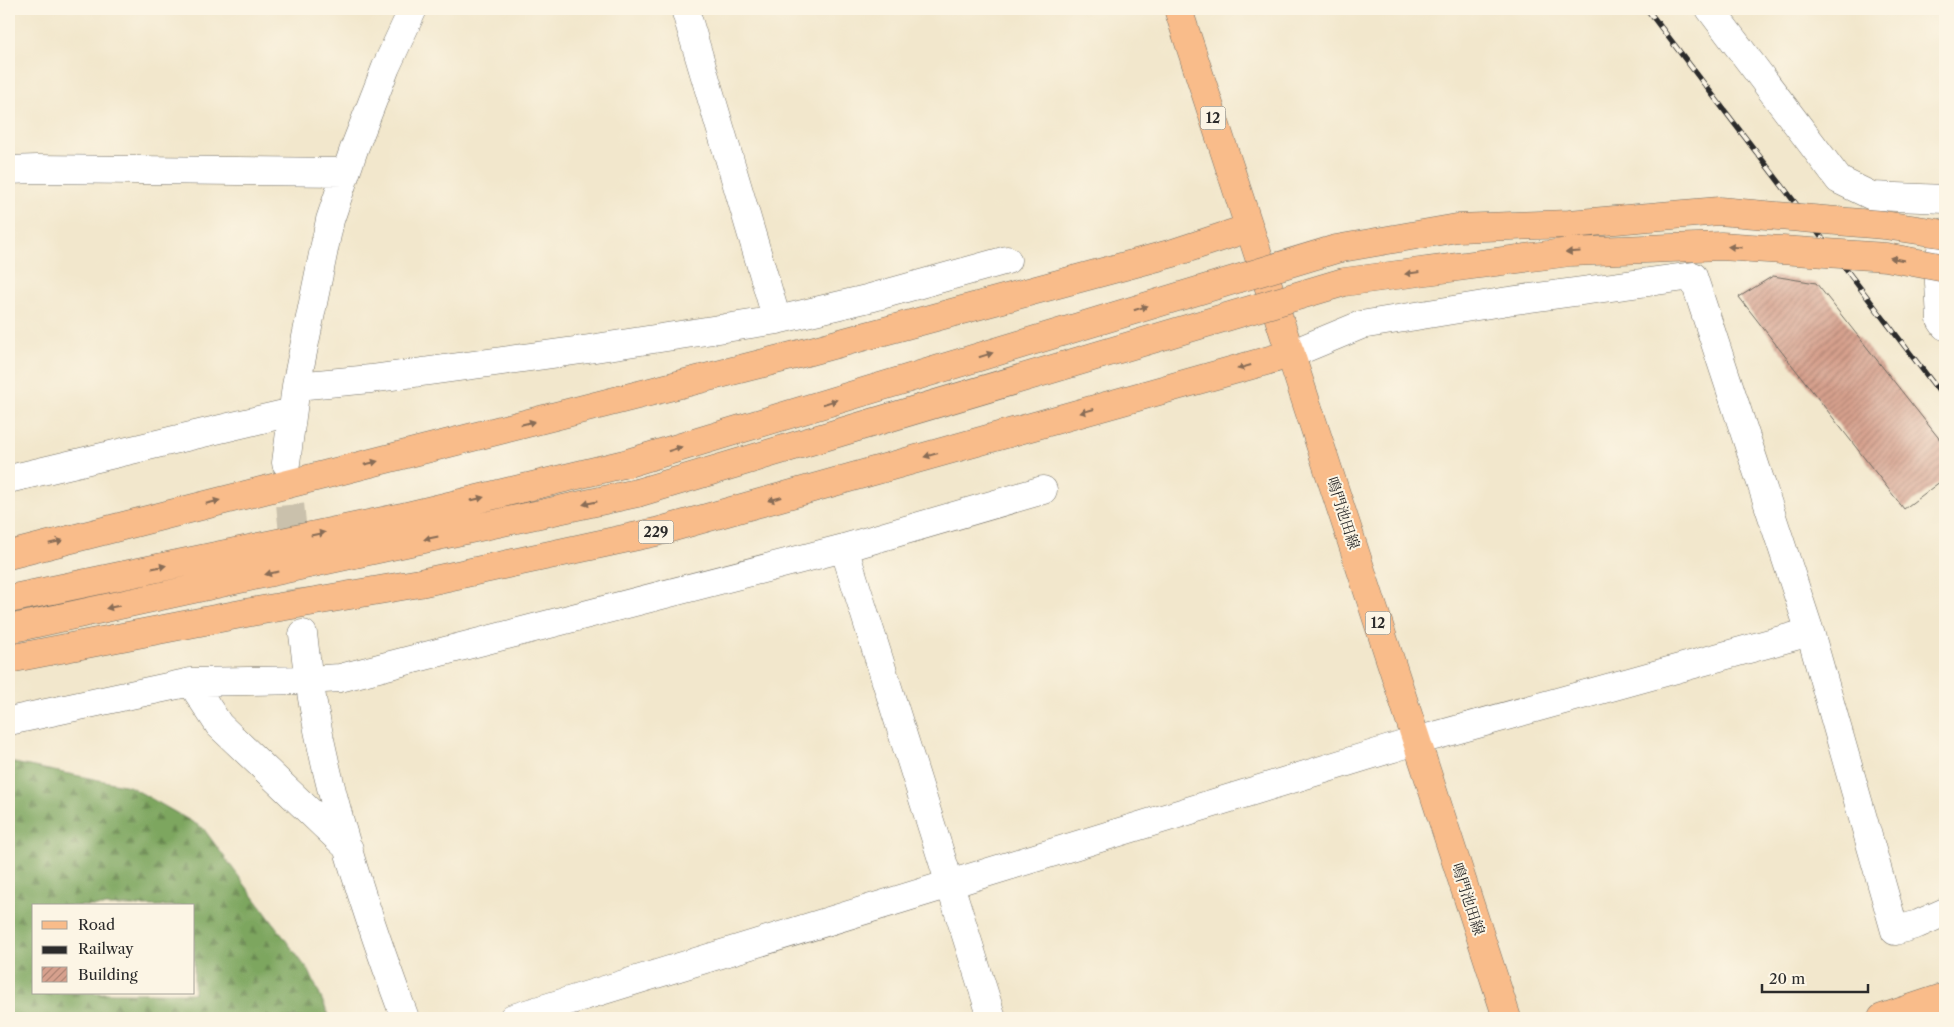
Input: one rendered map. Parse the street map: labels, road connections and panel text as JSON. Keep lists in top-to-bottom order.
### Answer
{
  "streets": {
    "main road": ["12", "鳴門池田線", "229"]
  },
  "crossings": [
    ["鳴門池田線", "229"]
  ],
  "legend": ["Road", "Railway", "Building"],
  "scale_bar": "20 m"
}
